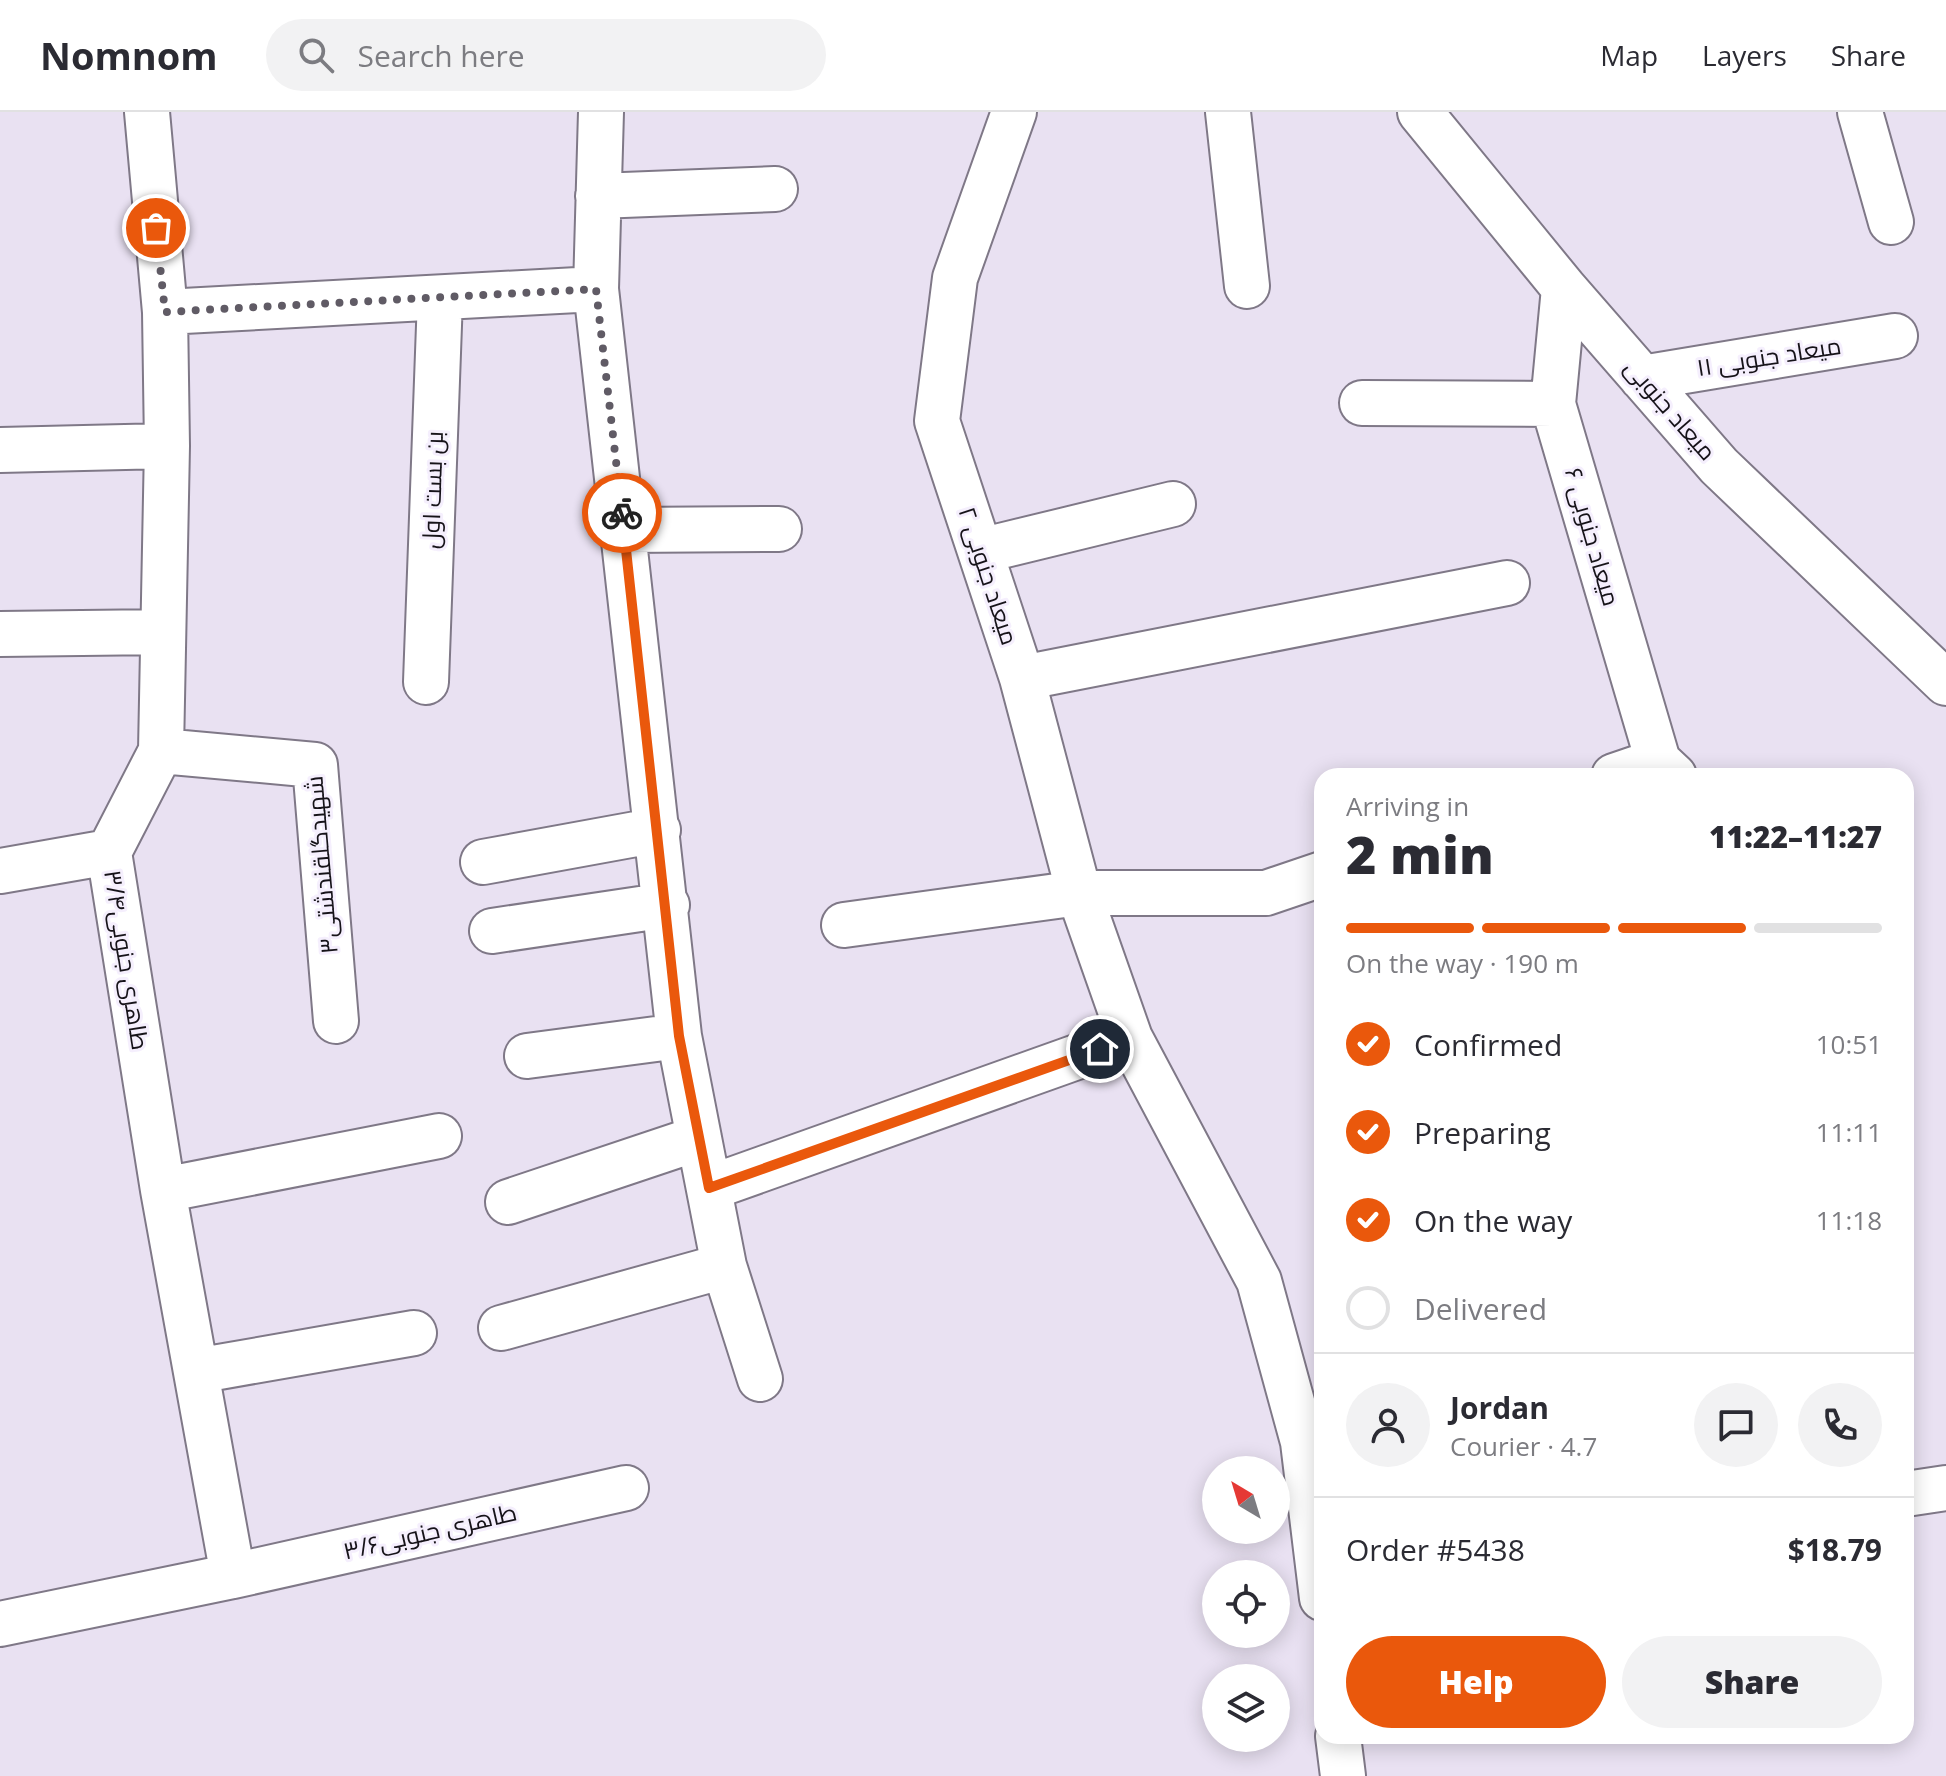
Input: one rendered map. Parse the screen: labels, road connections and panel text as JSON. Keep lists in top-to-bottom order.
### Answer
{
  "streets": {
    "street": [
      "میعاد جنوبی ۱۱",
      "میعاد جنوبی",
      "بن بست اول",
      "میعاد جنوبی ۶",
      "میعاد جنوبی ۲",
      "شهیدگلقندشتی۳",
      "طاهری جنوبی۳/۴",
      "طاهری جنوبی۳/۶"
    ]
  },
  "crossings": [
    ["میعاد جنوبی ۱۱", "میعاد جنوبی"],
    ["میعاد جنوبی", "میعاد جنوبی ۶"],
    ["شهیدگلقندشتی۳", "طاهری جنوبی۳/۴"],
    ["طاهری جنوبی۳/۴", "طاهری جنوبی۳/۶"]
  ],
  "north": "top left",
  "page": {
    "header": "Nomnom",
    "search": "Search here",
    "nav": ["Map", "Layers", "Share"],
    "heading": ["2 min", "Arriving in", "11:22–11:27"],
    "panel": [
      "Jordan",
      "Courier · 4.7",
      "Order #5438",
      "$18.79"
    ],
    "bar": "On the way · 190 m",
    "list": [
      ["Confirmed", "10:51"],
      ["Preparing", "11:11"],
      ["On the way", "11:18"],
      "Delivered"
    ],
    "buttons": ["Help", "Share"]
  }
}
